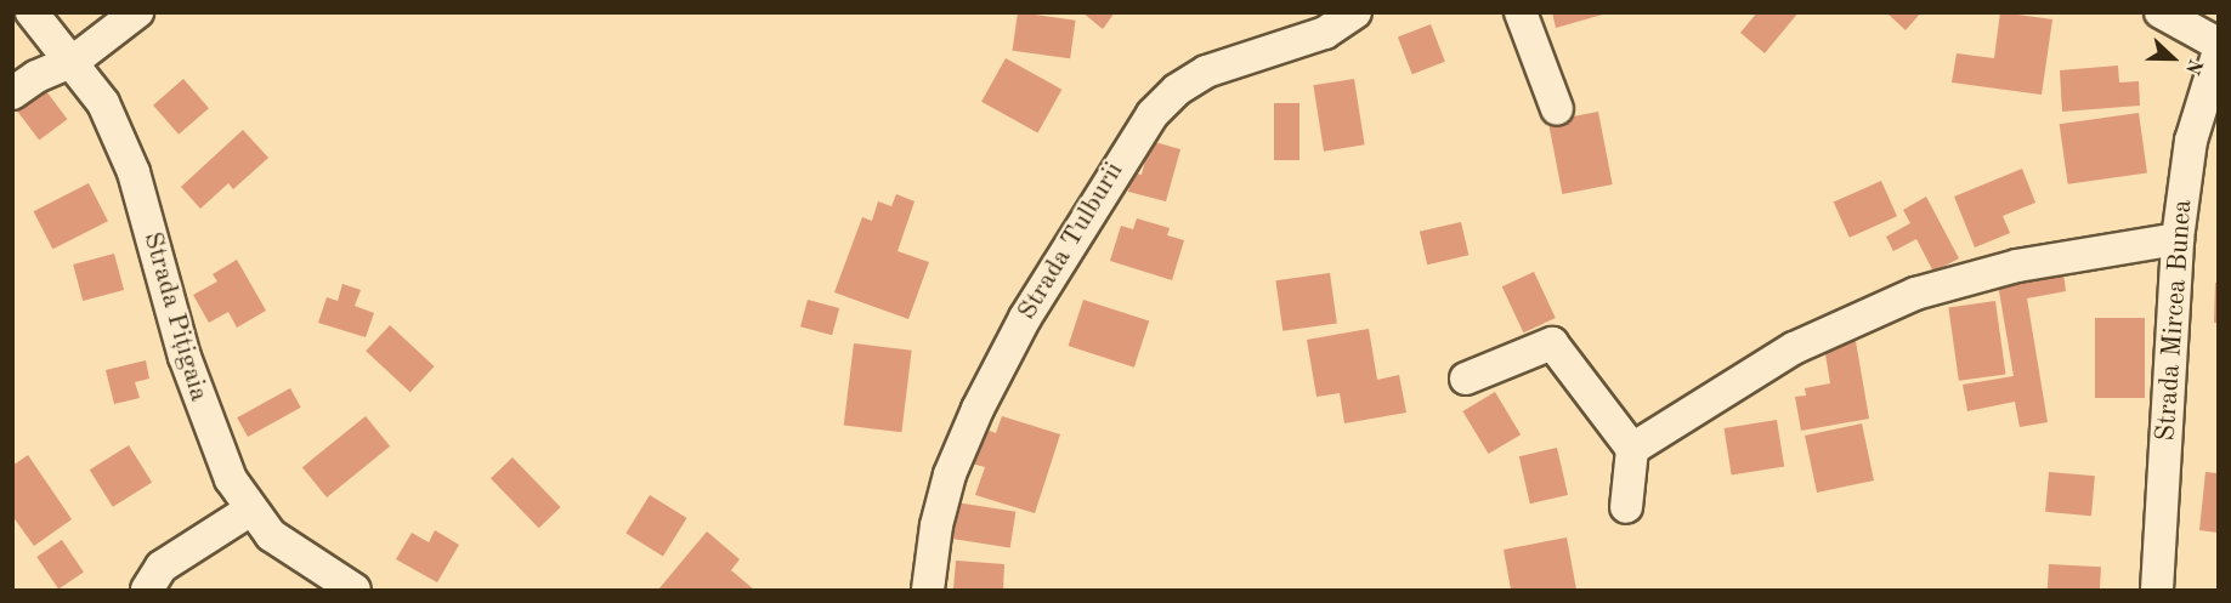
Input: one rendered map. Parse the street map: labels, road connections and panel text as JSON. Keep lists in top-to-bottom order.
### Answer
{
  "streets": {
    "street": ["Strada Tulburii", "Strada Pițigaia", "Strada Mircea Bunea"]
  },
  "north": "right"
}
